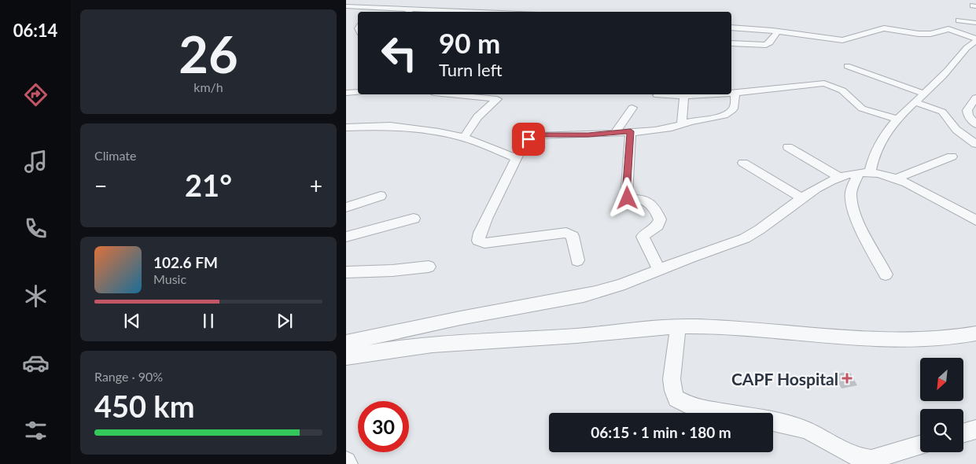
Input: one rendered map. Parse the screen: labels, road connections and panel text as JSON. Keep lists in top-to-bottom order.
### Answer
{
  "places": {
    "health": ["CAPF Hospital"]
  },
  "north": "bottom left",
  "page": {
    "tabs": "06:14",
    "tile": [
      ["26", "km/h"],
      "Climate",
      ["Range · 90%", "450 km"]
    ],
    "turn": ["90 m", "Turn left"],
    "heat": ["−", "21°", "+"],
    "song": ["102.6 FM", "Music"],
    "limit": "30",
    "trip": "06:15 · 1 min · 180 m"
  }
}
